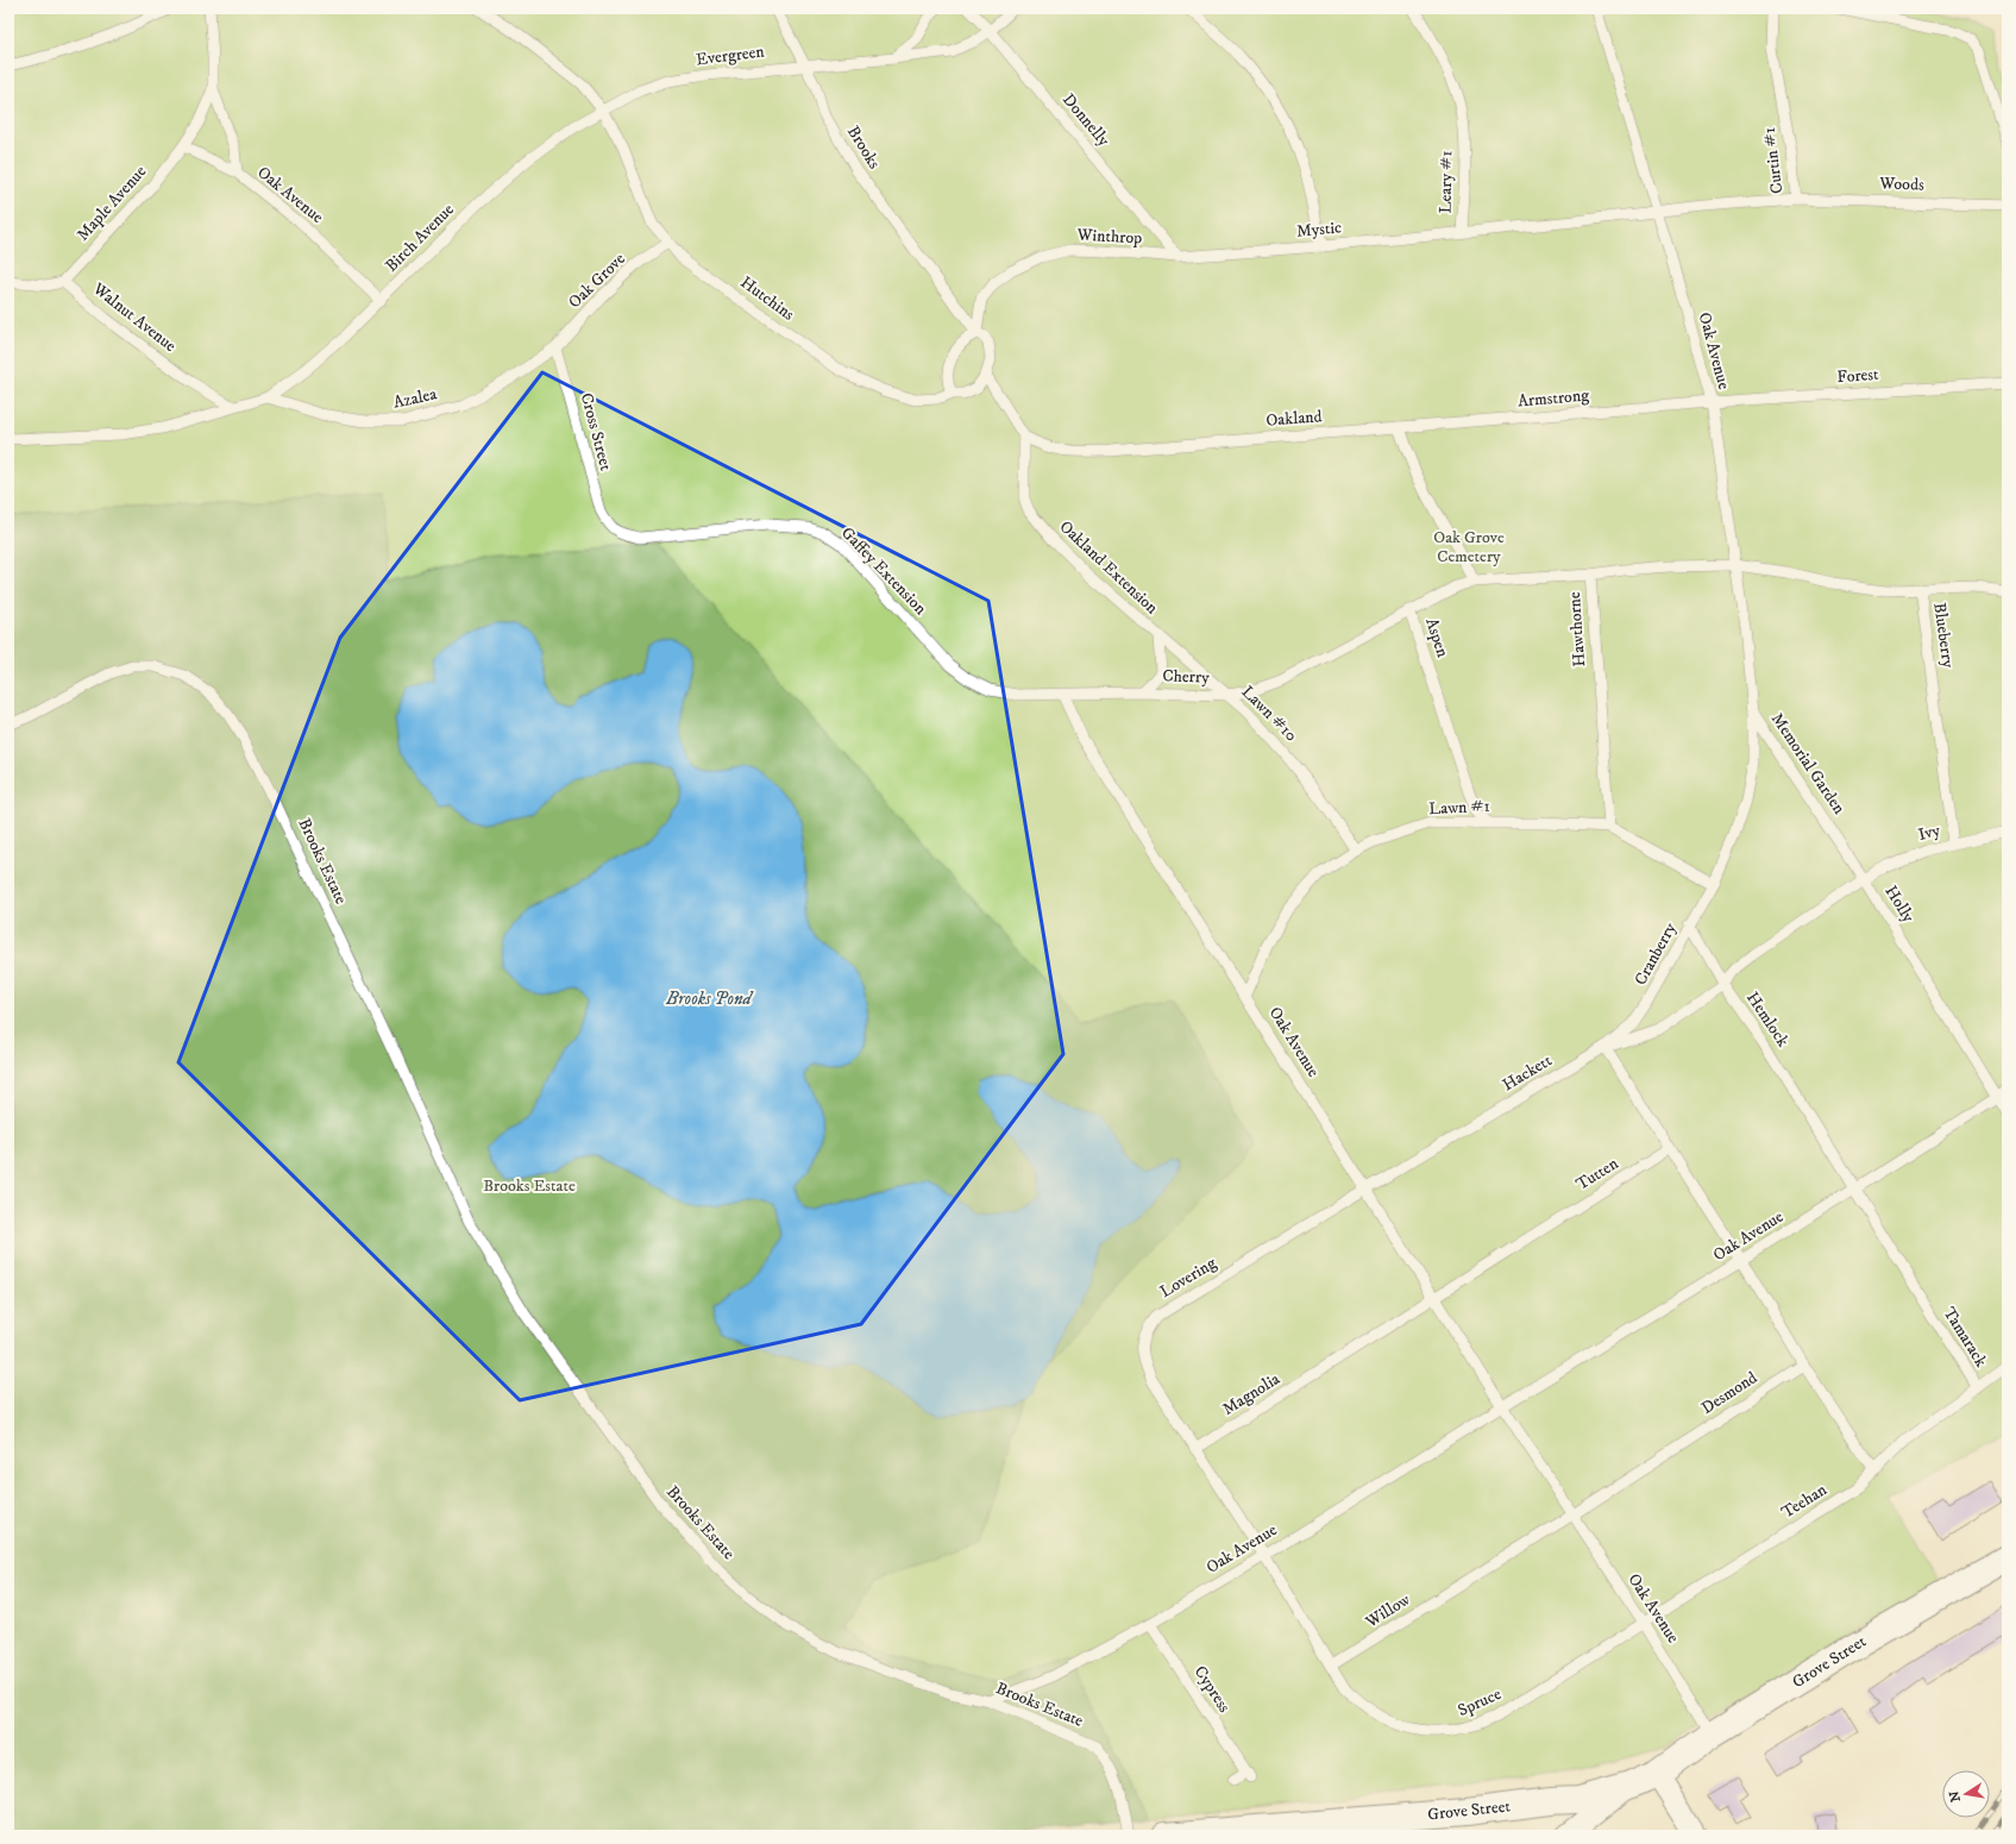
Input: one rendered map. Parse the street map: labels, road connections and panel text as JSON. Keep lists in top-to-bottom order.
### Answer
{
  "streets": {
    "street": ["Grove Street"],
    "lane": [
      "Evergreen",
      "Donnelly",
      "Brooks",
      "Curtin #1",
      "Leary #1",
      "Woods",
      "Oak Avenue",
      "Maple Avenue",
      "Mystic",
      "Winthrop",
      "Birch Avenue",
      "Oak Grove",
      "Hutchins",
      "Walnut Avenue",
      "Forest",
      "Azalea",
      "Armstrong",
      "Oakland",
      "Cross Street",
      "Oakland Extension",
      "Gaffey Extension",
      "Hawthorne",
      "Blueberry",
      "Aspen",
      "Cherry",
      "Lawn #10",
      "Memorial Garden",
      "Lawn #1",
      "Ivy",
      "Brooks Estate",
      "Holly",
      "Cranberry",
      "Hemlock",
      "Hackett",
      "Tutten",
      "Lovering",
      "Tamarack",
      "Desmond",
      "Magnolia",
      "Teehan",
      "Willow",
      "Cypress",
      "Spruce"
    ]
  },
  "crossings": [
    ["Evergreen", "Brooks"],
    ["Evergreen", "Birch Avenue"],
    ["Evergreen", "Hutchins"],
    ["Donnelly", "Mystic"],
    ["Donnelly", "Winthrop"],
    ["Brooks", "Winthrop"],
    ["Brooks", "Hutchins"],
    ["Curtin #1", "Leary #1"],
    ["Curtin #1", "Woods"],
    ["Curtin #1", "Oak Avenue"],
    ["Leary #1", "Oak Avenue"],
    ["Leary #1", "Mystic"],
    ["Oak Avenue", "Maple Avenue"],
    ["Oak Avenue", "Birch Avenue"],
    ["Oak Avenue", "Forest"],
    ["Oak Avenue", "Armstrong"],
    ["Oak Avenue", "Gaffey Extension"],
    ["Oak Avenue", "Hawthorne"],
    ["Oak Avenue", "Blueberry"],
    ["Oak Avenue", "Cherry"],
    ["Oak Avenue", "Memorial Garden"],
    ["Oak Avenue", "Lawn #1"],
    ["Oak Avenue", "Brooks Estate"],
    ["Oak Avenue", "Holly"],
    ["Oak Avenue", "Hemlock"],
    ["Oak Avenue", "Hackett"],
    ["Oak Avenue", "Tutten"],
    ["Oak Avenue", "Lovering"],
    ["Oak Avenue", "Tamarack"],
    ["Oak Avenue", "Desmond"],
    ["Oak Avenue", "Magnolia"],
    ["Oak Avenue", "Teehan"],
    ["Oak Avenue", "Willow"],
    ["Oak Avenue", "Grove Street"],
    ["Oak Avenue", "Cypress"],
    ["Oak Avenue", "Spruce"],
    ["Maple Avenue", "Walnut Avenue"],
    ["Mystic", "Winthrop"],
    ["Winthrop", "Hutchins"],
    ["Birch Avenue", "Hutchins"],
    ["Birch Avenue", "Azalea"],
    ["Oak Grove", "Hutchins"],
    ["Oak Grove", "Azalea"],
    ["Oak Grove", "Cross Street"],
    ["Forest", "Armstrong"],
    ["Azalea", "Cross Street"],
    ["Armstrong", "Oakland"],
    ["Oakland", "Oakland Extension"],
    ["Cross Street", "Gaffey Extension"],
    ["Oakland Extension", "Cherry"],
    ["Oakland Extension", "Lawn #10"],
    ["Gaffey Extension", "Cherry"],
    ["Hawthorne", "Blueberry"],
    ["Hawthorne", "Aspen"],
    ["Hawthorne", "Lawn #1"],
    ["Blueberry", "Ivy"],
    ["Aspen", "Lawn #10"],
    ["Aspen", "Lawn #1"],
    ["Cherry", "Lawn #10"],
    ["Lawn #10", "Lawn #1"],
    ["Memorial Garden", "Lawn #1"],
    ["Memorial Garden", "Ivy"],
    ["Memorial Garden", "Holly"],
    ["Memorial Garden", "Cranberry"],
    ["Ivy", "Holly"],
    ["Holly", "Cranberry"],
    ["Holly", "Hemlock"],
    ["Cranberry", "Hemlock"],
    ["Cranberry", "Hackett"],
    ["Hemlock", "Hackett"],
    ["Hemlock", "Tamarack"],
    ["Hackett", "Lovering"],
    ["Tutten", "Magnolia"],
    ["Lovering", "Magnolia"],
    ["Tamarack", "Teehan"],
    ["Desmond", "Willow"],
    ["Teehan", "Spruce"],
    ["Willow", "Spruce"]
  ],
  "water": ["Brooks Pond"],
  "parks": ["Oak Grove Cemetery", "Brooks Estate"],
  "north": "left"
}
